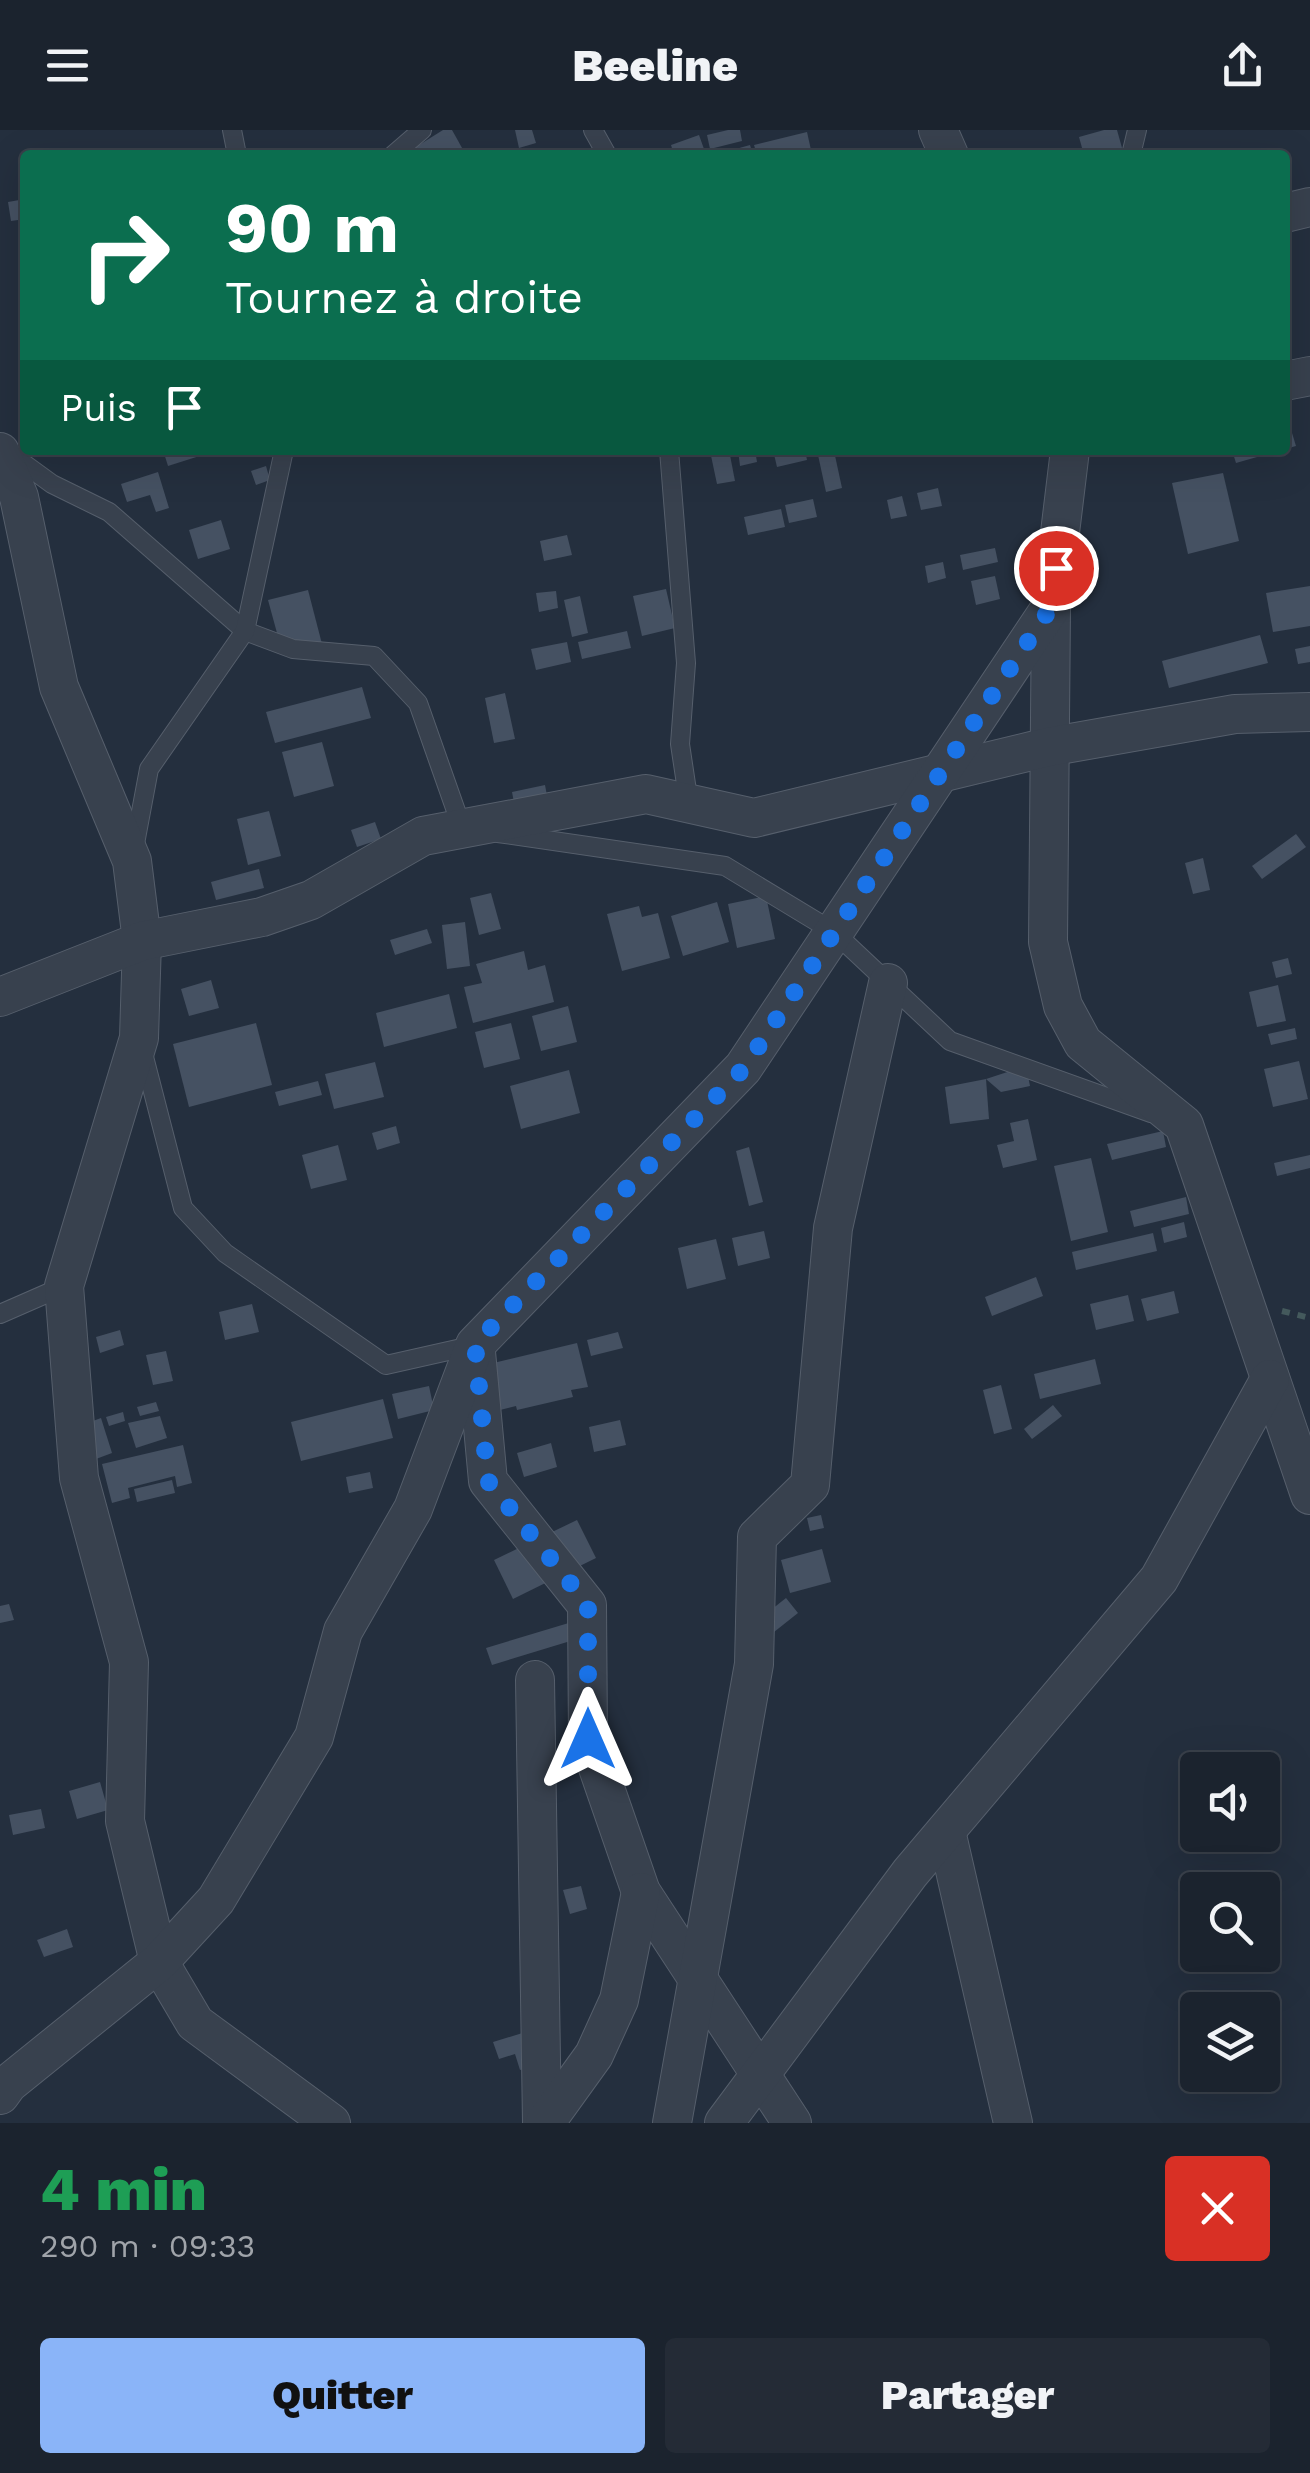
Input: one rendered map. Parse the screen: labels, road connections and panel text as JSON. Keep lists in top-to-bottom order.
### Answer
{
  "page": {
    "header": "Beeline",
    "turn": ["90 m", "Tournez à droite"],
    "then": "Puis",
    "heading": ["4 min", "290 m · 09:33"],
    "buttons": ["Quitter", "Partager"]
  }
}
